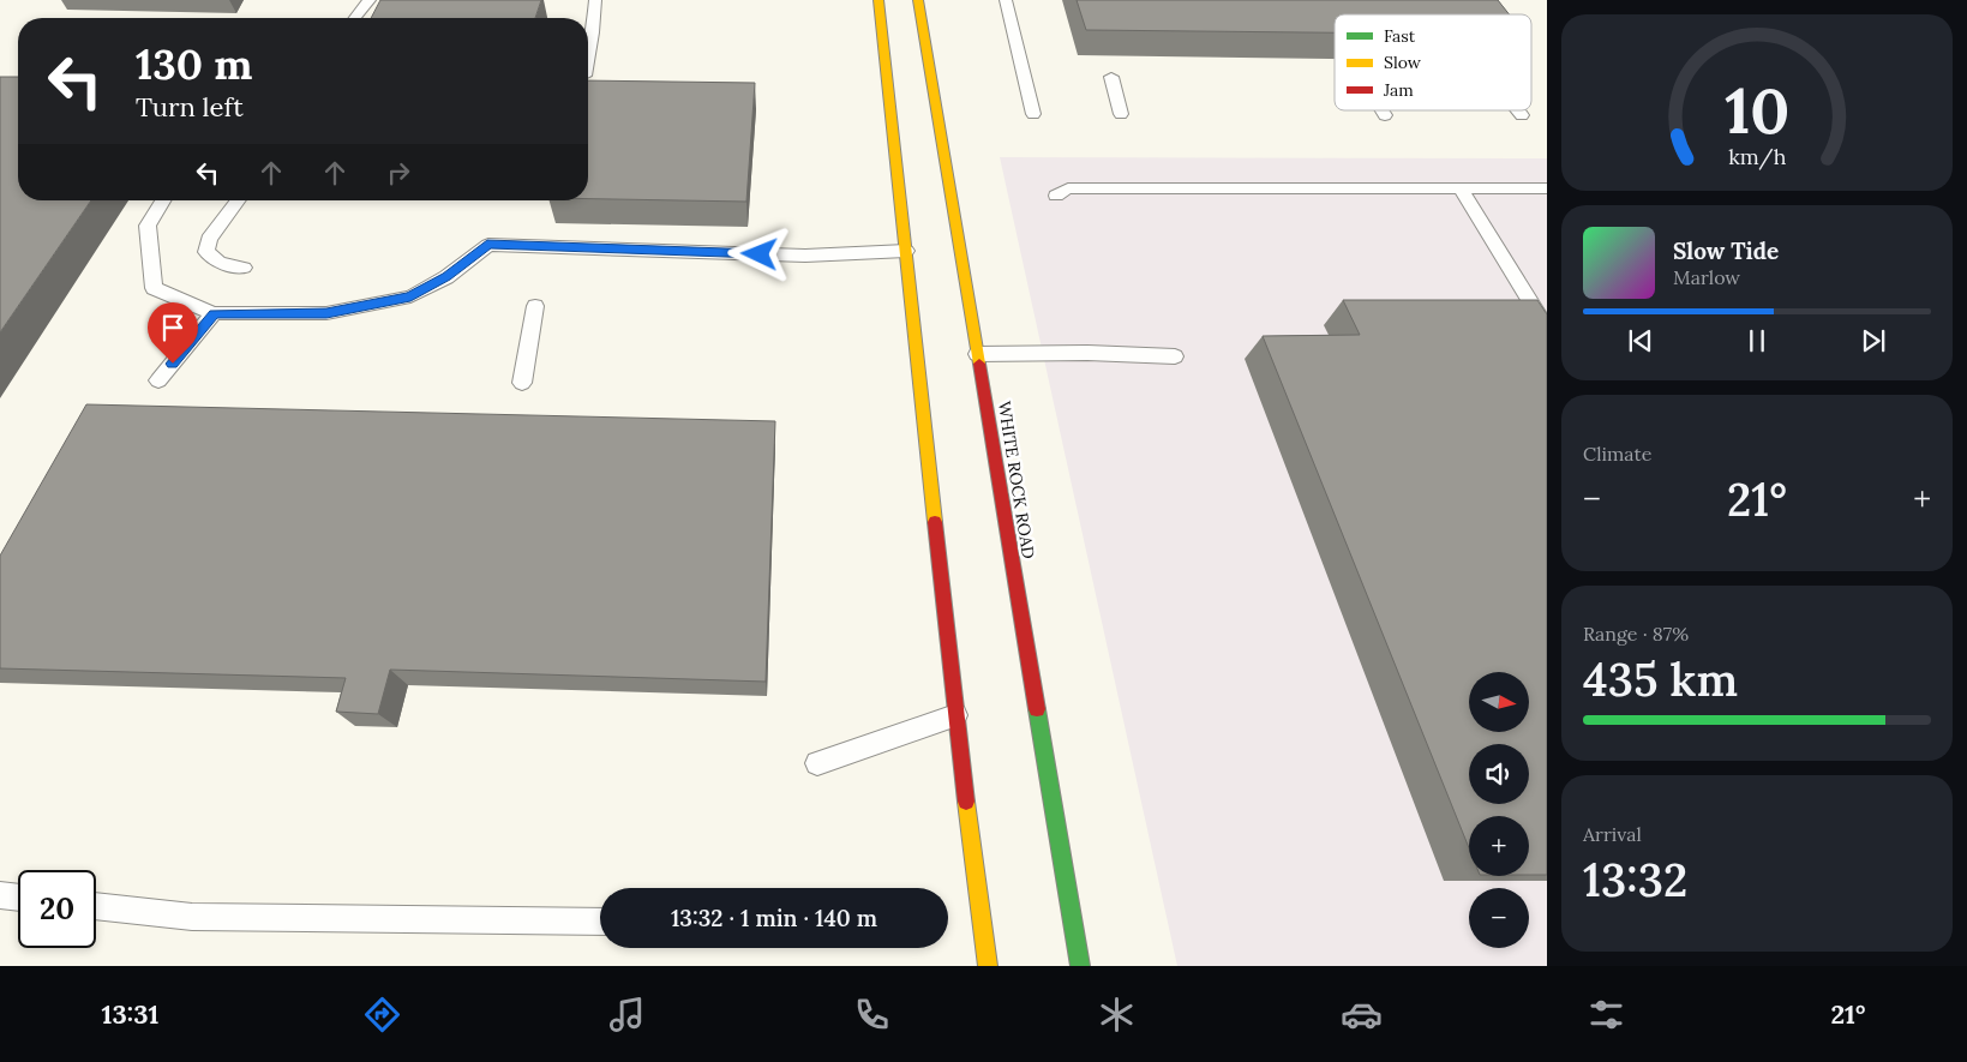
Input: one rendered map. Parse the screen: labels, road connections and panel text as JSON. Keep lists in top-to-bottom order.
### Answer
{
  "streets": {
    "main road": ["WHITE ROCK ROAD"]
  },
  "legend": ["Fast", "Slow", "Jam"],
  "north": "right",
  "page": {
    "turn": ["130 m", "Turn left"],
    "song": ["Slow Tide", "Marlow"],
    "tile": [
      "Climate",
      ["Range · 87%", "435 km"],
      ["Arrival", "13:32"]
    ],
    "heat": ["−", "21°", "+"],
    "map_buttons": ["+", "−"],
    "limit": "20",
    "trip": "13:32 · 1 min · 140 m",
    "tabs": ["13:31", "21°"],
    "gauge": ["10", "km/h"]
  }
}
